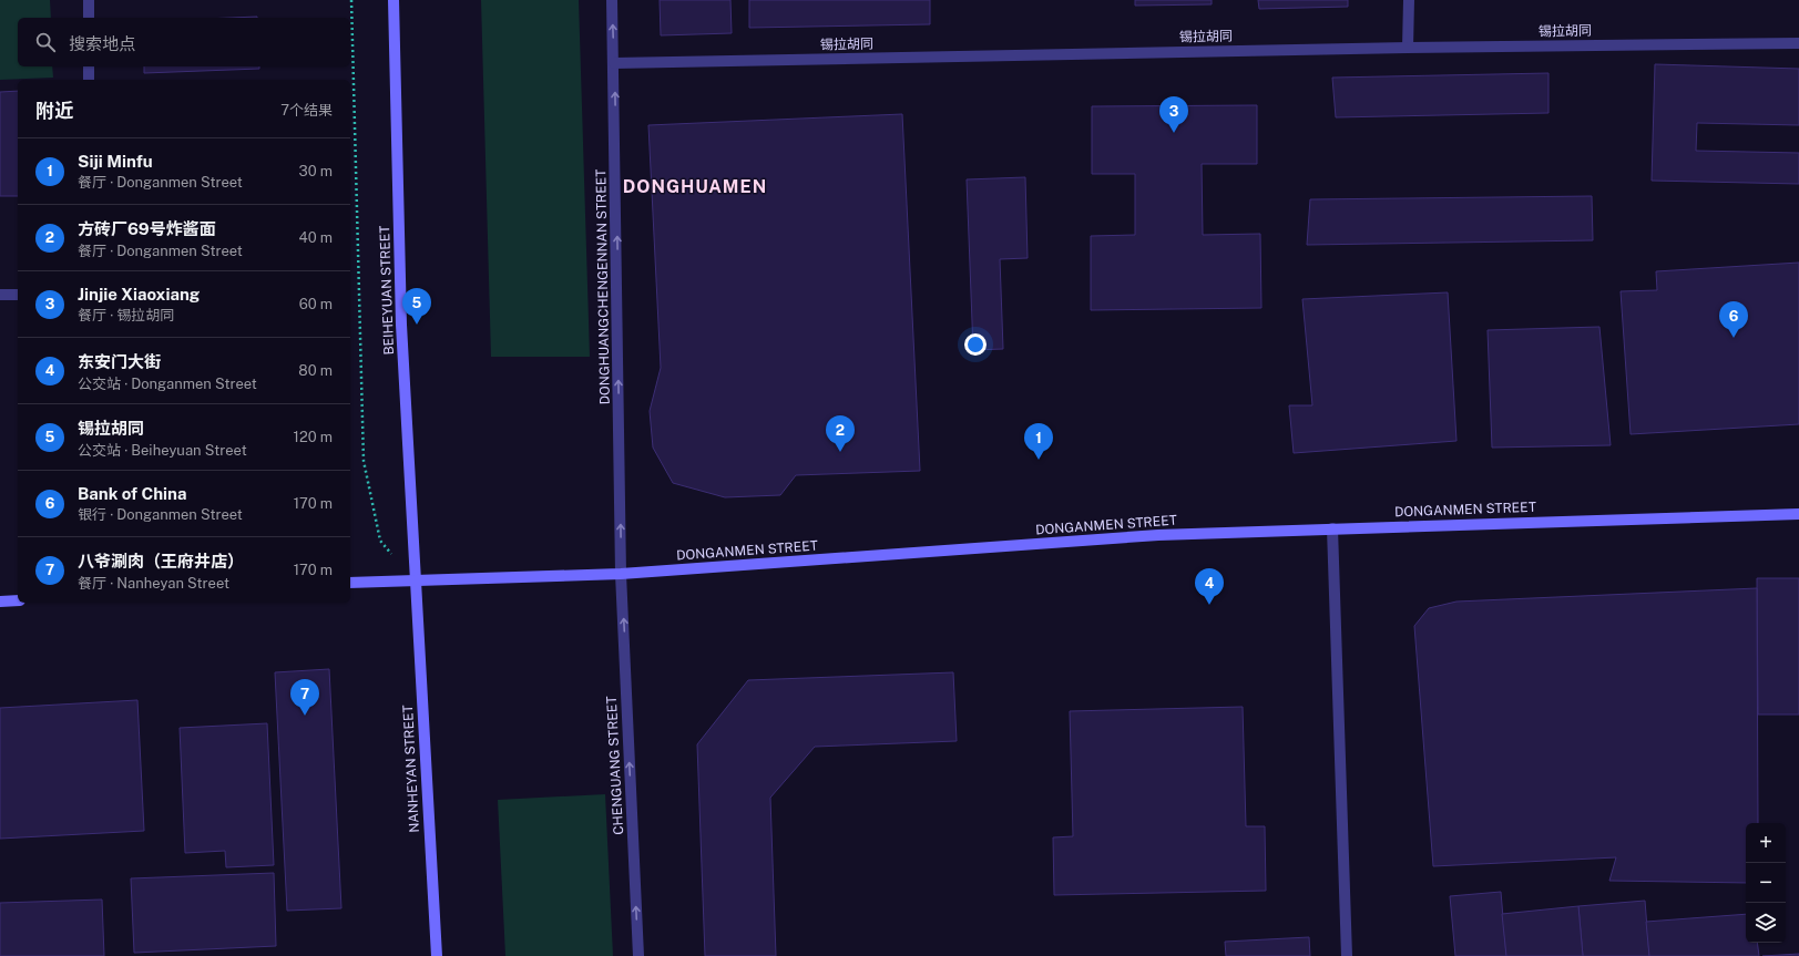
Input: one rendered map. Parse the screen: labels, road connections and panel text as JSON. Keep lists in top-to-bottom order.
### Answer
{
  "streets": {
    "main road": ["BEIHEYUAN STREET", "DONGANMEN STREET", "NANHEYAN STREET"],
    "street": ["锡拉胡同", "DONGHUANGCHENGENNAN STREET", "CHENGUANG STREET"]
  },
  "crossings": [
    ["锡拉胡同", "DONGHUANGCHENGENNAN STREET"],
    ["DONGHUANGCHENGENNAN STREET", "DONGANMEN STREET"],
    ["DONGHUANGCHENGENNAN STREET", "CHENGUANG STREET"],
    ["BEIHEYUAN STREET", "DONGANMEN STREET"],
    ["BEIHEYUAN STREET", "NANHEYAN STREET"],
    ["DONGANMEN STREET", "CHENGUANG STREET"],
    ["DONGANMEN STREET", "NANHEYAN STREET"]
  ],
  "one_way": ["DONGHUANGCHENGENNAN STREET", "CHENGUANG STREET"],
  "districts": ["DONGHUAMEN"],
  "page": {
    "search": "搜索地点",
    "heading": ["附近", "7个结果"],
    "pins": [
      "3",
      "5",
      "6",
      "2",
      "1",
      "4",
      "7"
    ],
    "list": [
      {
        "mark": "1",
        "name": "Siji Minfu",
        "note": "餐厅 · Donganmen Street",
        "value": "30 m"
      },
      {
        "mark": "2",
        "name": "方砖厂69号炸酱面",
        "note": "餐厅 · Donganmen Street",
        "value": "40 m"
      },
      {
        "mark": "3",
        "name": "Jinjie Xiaoxiang",
        "note": "餐厅 · 锡拉胡同",
        "value": "60 m"
      },
      {
        "mark": "4",
        "name": "东安门大街",
        "note": "公交站 · Donganmen Street",
        "value": "80 m"
      },
      {
        "mark": "5",
        "name": "锡拉胡同",
        "note": "公交站 · Beiheyuan Street",
        "value": "120 m"
      },
      {
        "mark": "6",
        "name": "Bank of China",
        "note": "银行 · Donganmen Street",
        "value": "170 m"
      },
      {
        "mark": "7",
        "name": "八爷涮肉（王府井店）",
        "note": "餐厅 · Nanheyan Street",
        "value": "170 m"
      }
    ],
    "map_buttons": ["+", "−"]
  }
}
